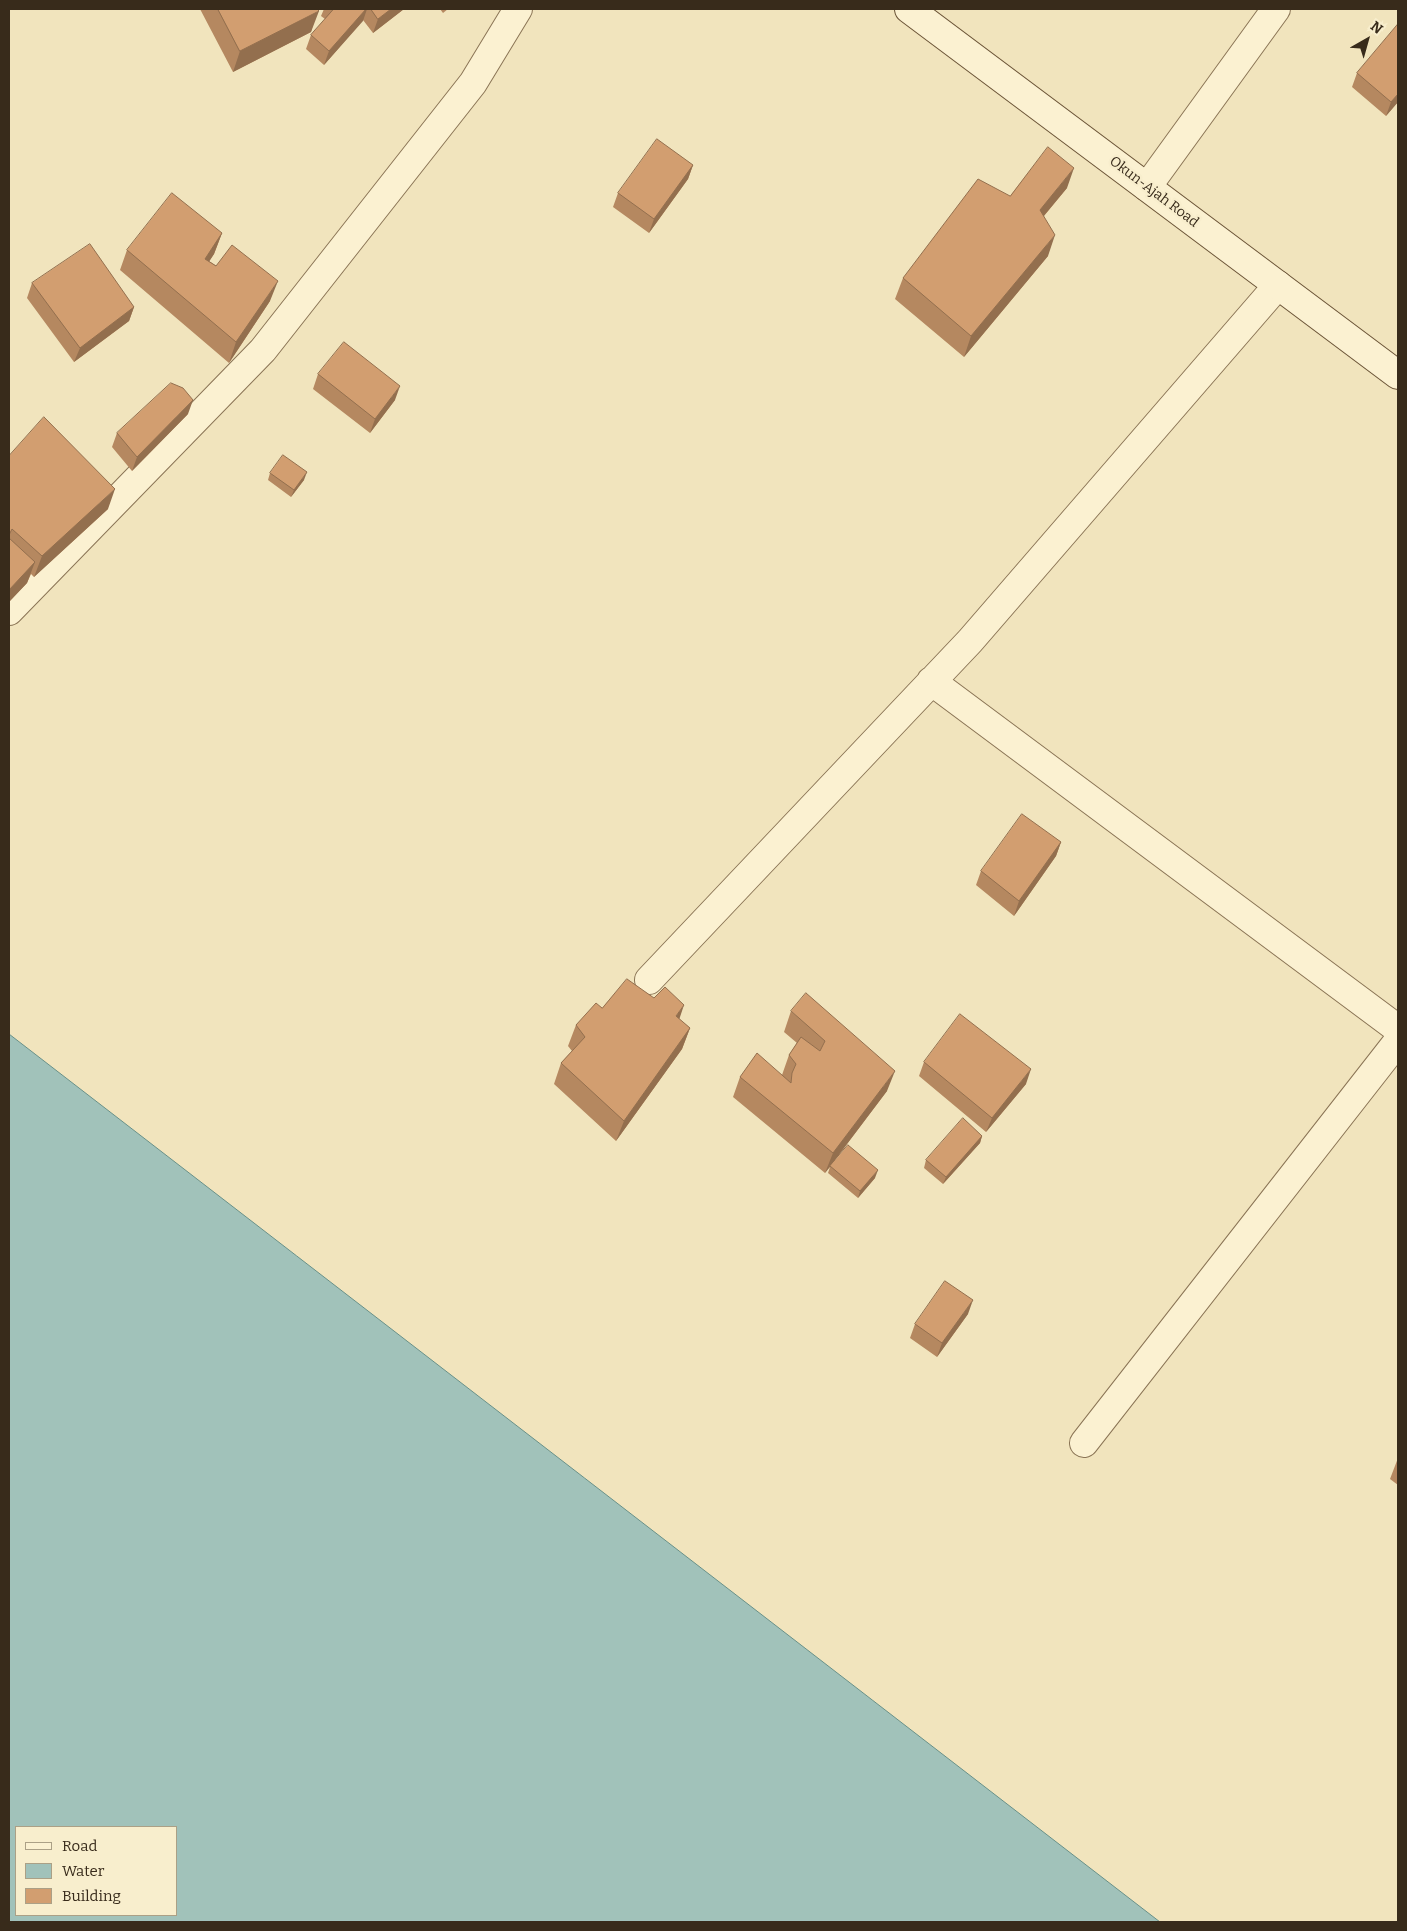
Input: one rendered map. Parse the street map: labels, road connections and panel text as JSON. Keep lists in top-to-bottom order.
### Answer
{
  "streets": {
    "street": ["Okun-Ajah Road"]
  },
  "legend": ["Road", "Water", "Building"],
  "north": "top right"
}
